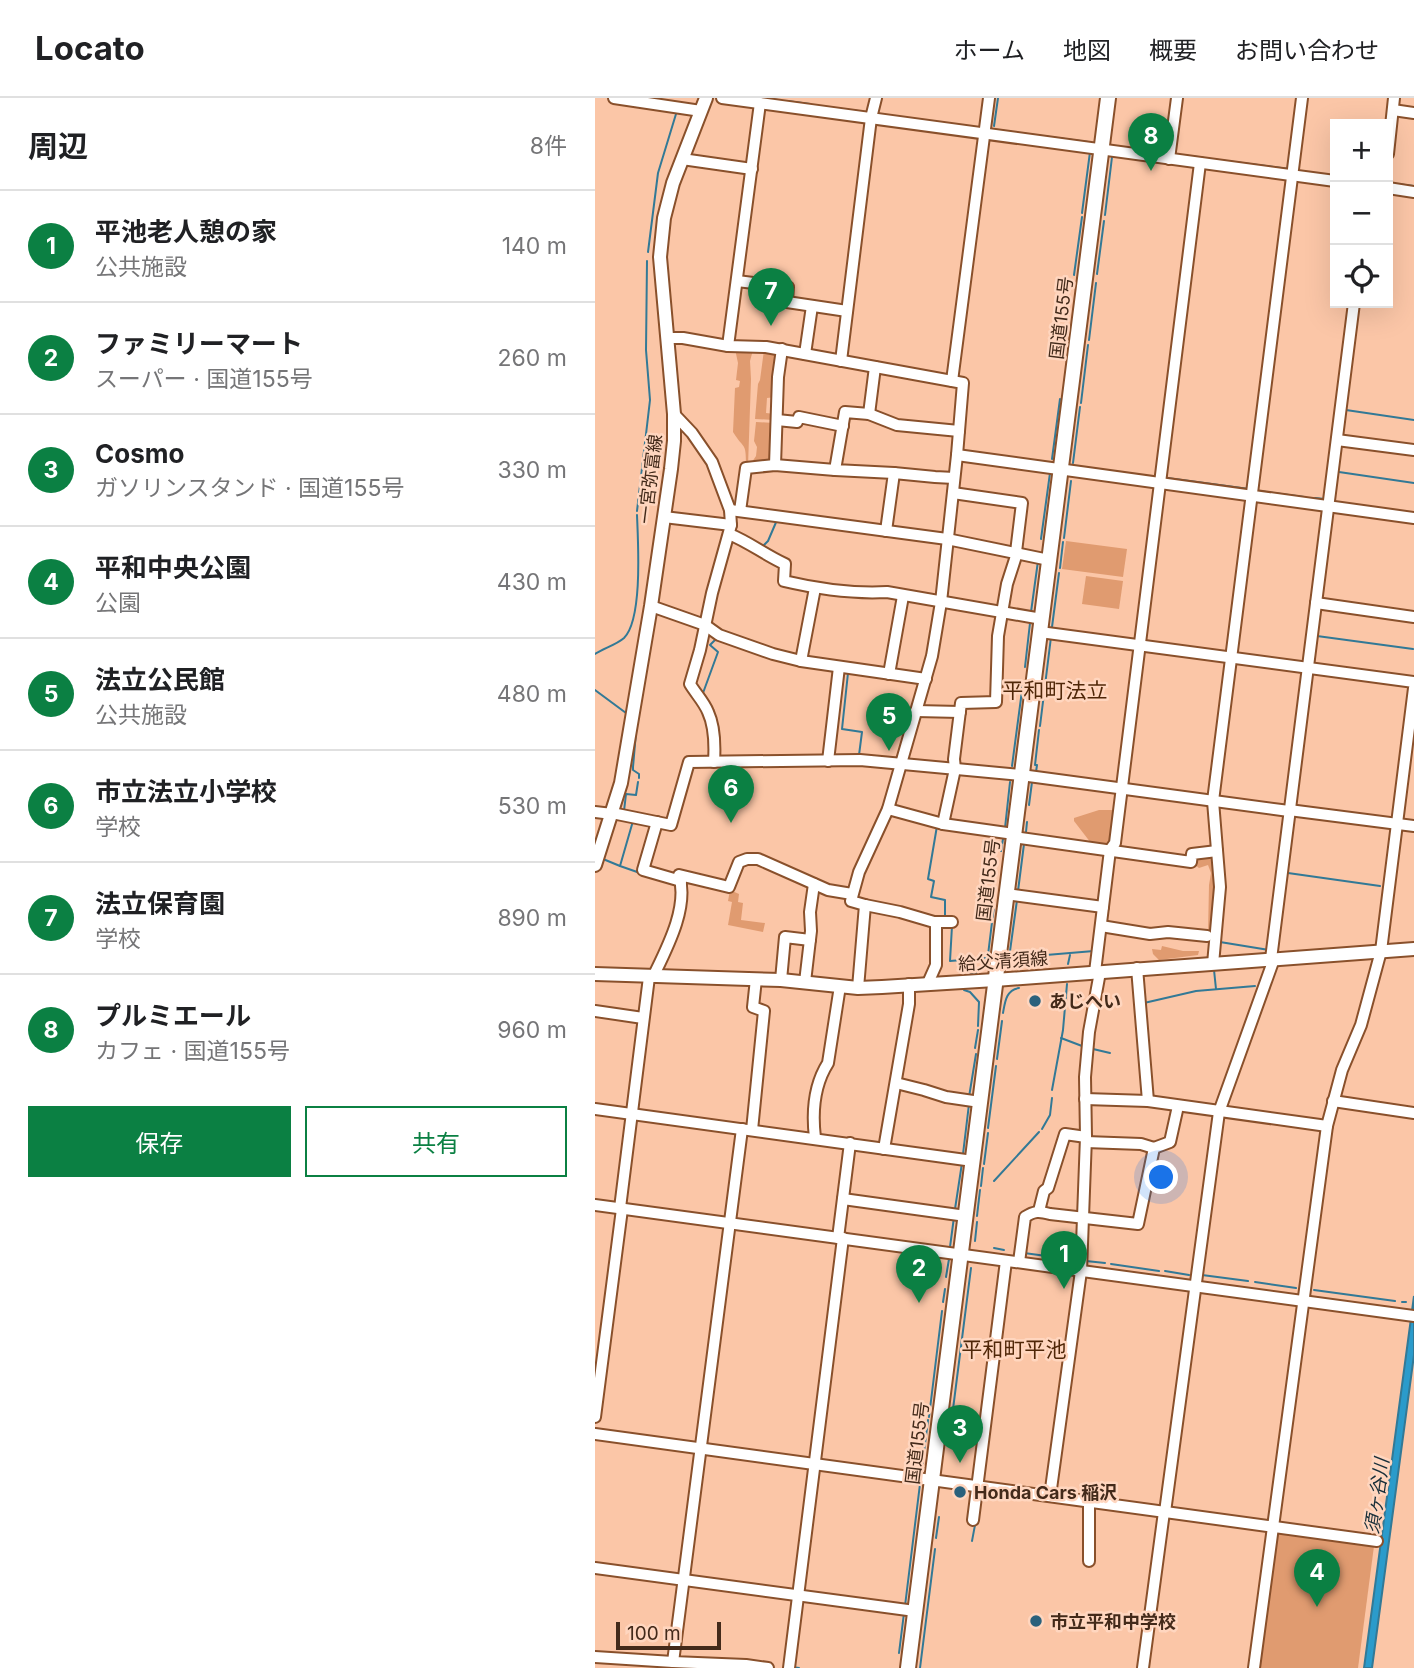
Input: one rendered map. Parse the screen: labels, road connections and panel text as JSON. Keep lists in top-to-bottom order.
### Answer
{
  "streets": {
    "highway": ["国道155号"],
    "main road": ["一宮弥富線", "給父清須線"]
  },
  "crossings": [
    ["国道155号", "給父清須線"]
  ],
  "districts": ["平和町法立", "平和町平池"],
  "water": ["須ヶ谷川"],
  "places": ["あじへい", "Honda Cars 稲沢", "市立平和中学校"],
  "scale_bar": "100 m",
  "page": {
    "header": "Locato",
    "nav": [
      "ホーム",
      "地図",
      "概要",
      "お問い合わせ"
    ],
    "heading": ["周辺", "8件"],
    "pins": [
      "8",
      "7",
      "5",
      "6",
      "1",
      "2",
      "3",
      "4"
    ],
    "map_buttons": ["+", "−"],
    "list": [
      {
        "mark": "1",
        "name": "平池老人憩の家",
        "note": "公共施設",
        "value": "140 m"
      },
      {
        "mark": "2",
        "name": "ファミリーマート",
        "note": "スーパー · 国道155号",
        "value": "260 m"
      },
      {
        "mark": "3",
        "name": "Cosmo",
        "note": "ガソリンスタンド · 国道155号",
        "value": "330 m"
      },
      {
        "mark": "4",
        "name": "平和中央公園",
        "note": "公園",
        "value": "430 m"
      },
      {
        "mark": "5",
        "name": "法立公民館",
        "note": "公共施設",
        "value": "480 m"
      },
      {
        "mark": "6",
        "name": "市立法立小学校",
        "note": "学校",
        "value": "530 m"
      },
      {
        "mark": "7",
        "name": "法立保育園",
        "note": "学校",
        "value": "890 m"
      },
      {
        "mark": "8",
        "name": "プルミエール",
        "note": "カフェ · 国道155号",
        "value": "960 m"
      }
    ],
    "buttons": ["保存", "共有"],
    "scale": "100 m"
  }
}
